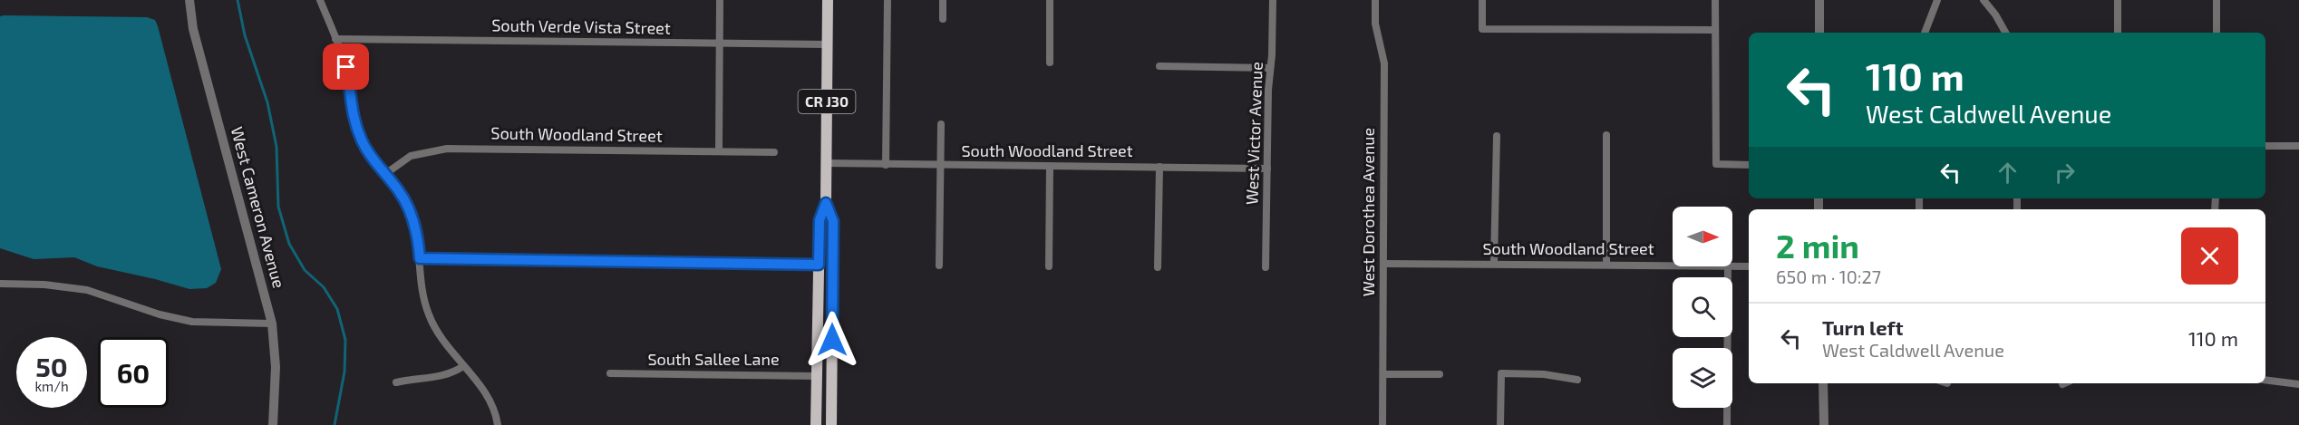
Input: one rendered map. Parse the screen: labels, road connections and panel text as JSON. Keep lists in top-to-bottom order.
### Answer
{
  "streets": {
    "main road": ["CR J30"],
    "street": [
      "South Verde Vista Street",
      "West Victor Avenue",
      "South Woodland Street",
      "West Cameron Avenue",
      "West Dorothea Avenue",
      "South Sallee Lane"
    ]
  },
  "crossings": [
    ["South Verde Vista Street", "CR J30"],
    ["CR J30", "South Woodland Street"],
    ["CR J30", "South Sallee Lane"],
    ["West Victor Avenue", "South Woodland Street"],
    ["South Woodland Street", "West Dorothea Avenue"]
  ],
  "north": "right",
  "page": {
    "turn": ["110 m", "West Caldwell Avenue"],
    "heading": ["2 min", "650 m · 10:27"],
    "list": [
      {
        "name": "Turn left",
        "note": "West Caldwell Avenue",
        "value": "110 m"
      }
    ],
    "speed": "50 km/h",
    "limit": "60"
  }
}
